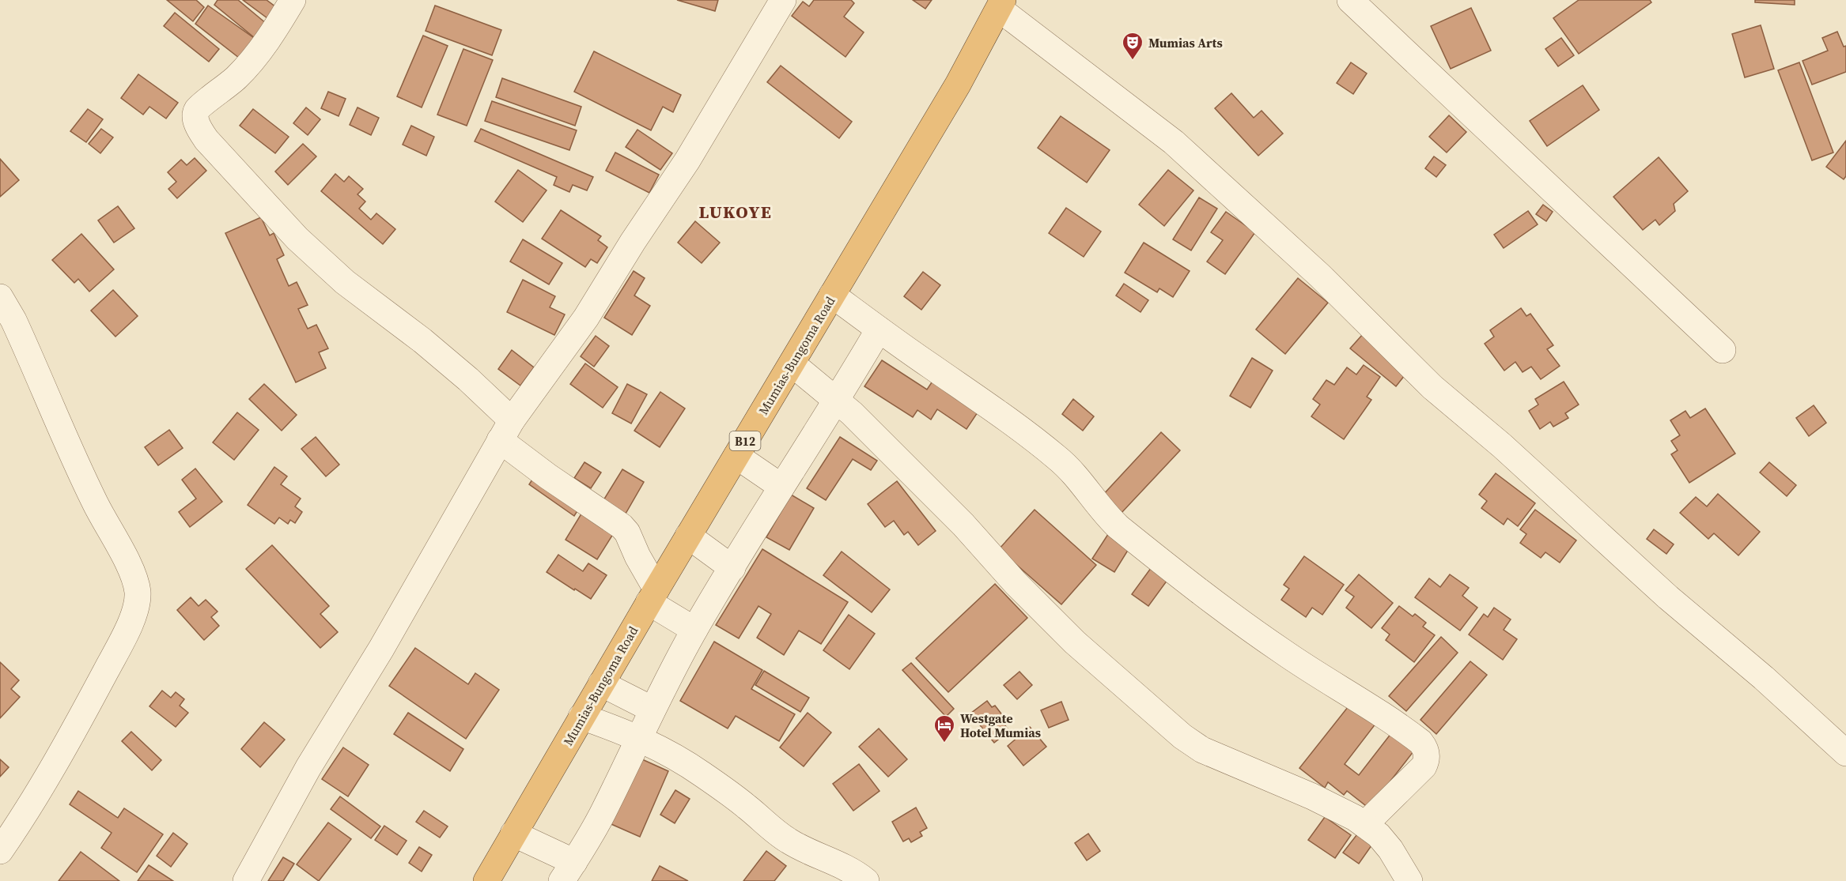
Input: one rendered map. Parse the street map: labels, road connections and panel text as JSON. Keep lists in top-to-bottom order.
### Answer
{
  "streets": {
    "highway": ["Mumias-Bungoma Road", "B12"]
  },
  "districts": ["LUKOYE"],
  "places": {
    "theatre": ["Mumias Arts"],
    "hotel": ["Westgate Hotel Mumias"]
  }
}
